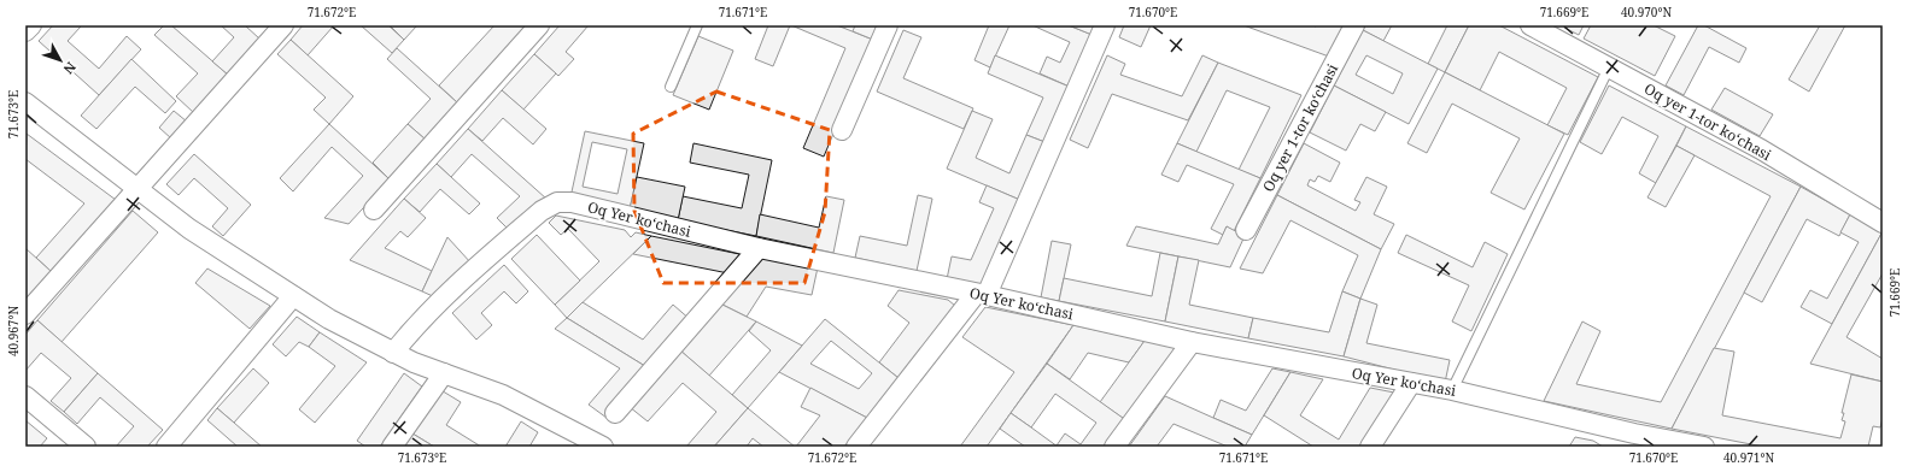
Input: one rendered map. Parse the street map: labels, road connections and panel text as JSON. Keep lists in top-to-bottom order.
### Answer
{
  "streets": {
    "street": ["Oq yer 1-tor koʻchasi", "Oq Yer koʻchasi"]
  },
  "north": "bottom right",
  "coordinates": [
    "71.672°E",
    "71.671°E",
    "71.670°E",
    "71.669°E",
    "40.970°N",
    "71.673°E",
    "40.967°N",
    "40.971°N"
  ]
}
